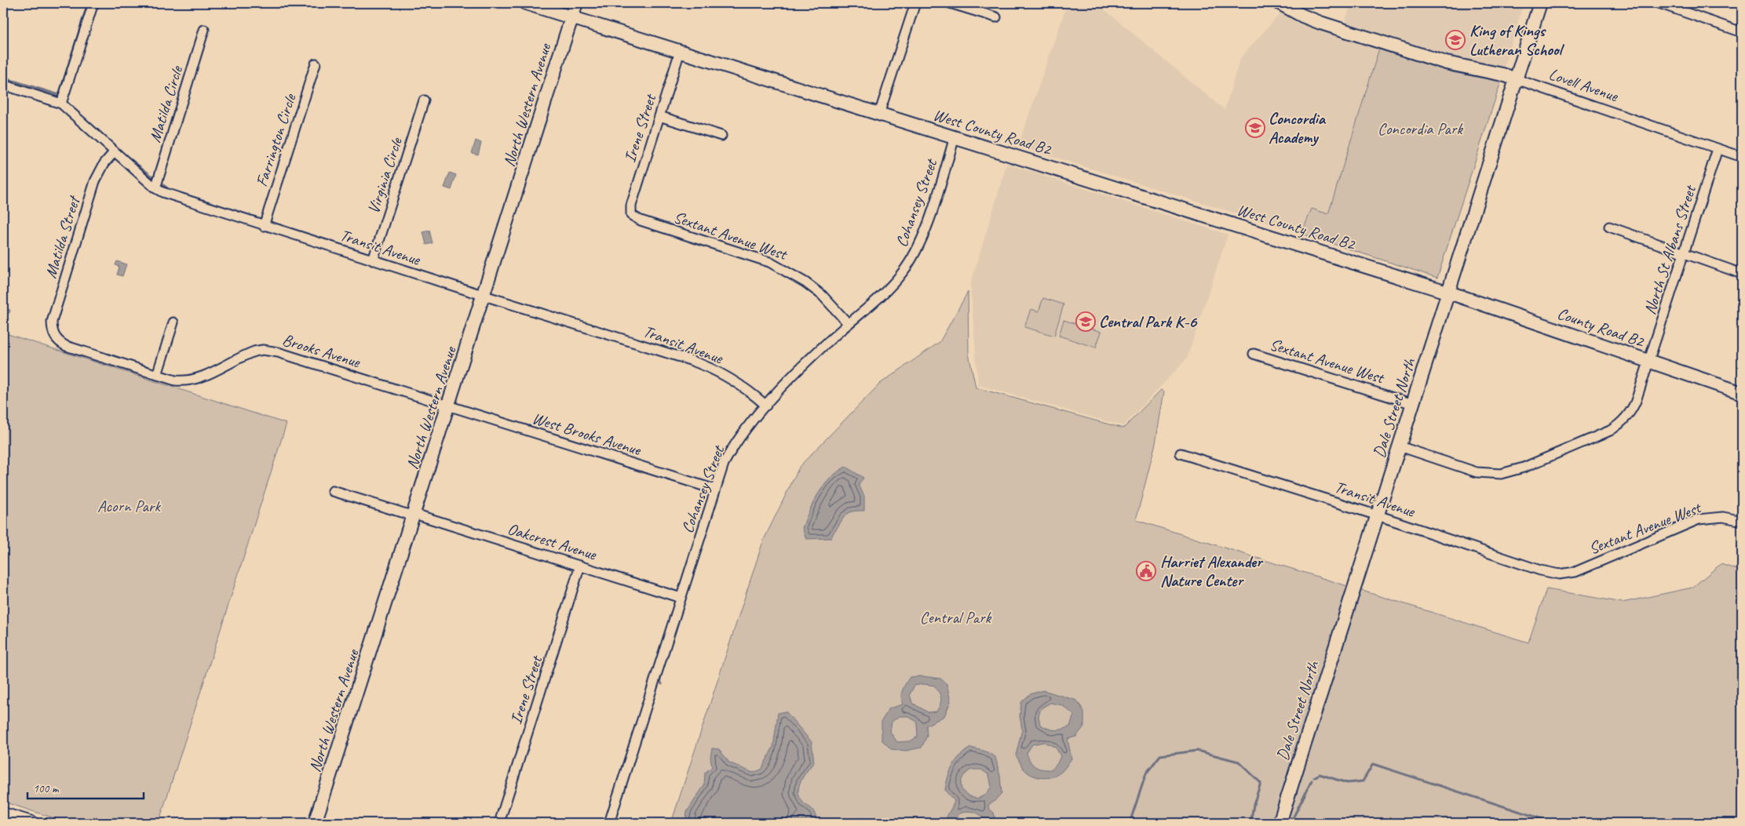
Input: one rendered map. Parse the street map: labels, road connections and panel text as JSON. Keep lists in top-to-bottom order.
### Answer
{
  "streets": {
    "street": [
      "Lovell Avenue",
      "Matilda Circle",
      "North Western Avenue",
      "Irene Street",
      "West County Road B2",
      "Farrington Circle",
      "Virginia Circle",
      "Cohansey Street",
      "Sextant Avenue West",
      "Matilda Street",
      "Transit Avenue",
      "North St Albans Street",
      "County Road B2",
      "Brooks Avenue",
      "Dale Street North",
      "West Brooks Avenue",
      "Oakcrest Avenue"
    ]
  },
  "crossings": [
    ["Lovell Avenue", "North St Albans Street"],
    ["Lovell Avenue", "Dale Street North"],
    ["Matilda Circle", "Transit Avenue"],
    ["North Western Avenue", "West County Road B2"],
    ["North Western Avenue", "Transit Avenue"],
    ["North Western Avenue", "Brooks Avenue"],
    ["North Western Avenue", "West Brooks Avenue"],
    ["North Western Avenue", "Oakcrest Avenue"],
    ["Irene Street", "West County Road B2"],
    ["Irene Street", "Sextant Avenue West"],
    ["Irene Street", "Oakcrest Avenue"],
    ["West County Road B2", "Cohansey Street"],
    ["West County Road B2", "County Road B2"],
    ["West County Road B2", "Dale Street North"],
    ["Farrington Circle", "Transit Avenue"],
    ["Virginia Circle", "Transit Avenue"],
    ["Cohansey Street", "Sextant Avenue West"],
    ["Cohansey Street", "Transit Avenue"],
    ["Cohansey Street", "West Brooks Avenue"],
    ["Cohansey Street", "Oakcrest Avenue"],
    ["Sextant Avenue West", "Transit Avenue"],
    ["Sextant Avenue West", "Dale Street North"],
    ["Matilda Street", "Transit Avenue"],
    ["Matilda Street", "Brooks Avenue"],
    ["Transit Avenue", "Dale Street North"],
    ["North St Albans Street", "County Road B2"],
    ["North St Albans Street", "Dale Street North"],
    ["County Road B2", "Dale Street North"],
    ["Brooks Avenue", "West Brooks Avenue"]
  ],
  "parks": ["Concordia Park", "Acorn Park", "Central Park"],
  "places": {
    "school or university": ["King of Kings Lutheran School", "Concordia Academy", "Central Park K-6"],
    "public building": ["Harriet Alexander Nature Center"]
  },
  "scale_bar": "100 m"
}
